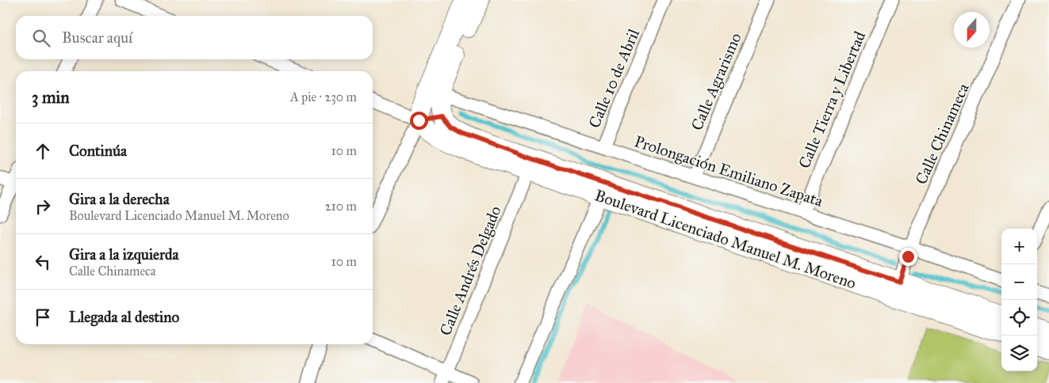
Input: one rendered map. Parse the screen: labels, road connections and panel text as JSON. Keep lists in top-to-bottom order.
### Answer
{
  "streets": {
    "street": [
      "Calle 10 de Abril",
      "Calle Agrarismo",
      "Calle Tierra y Libertad",
      "Calle Chinameca",
      "Prolongación Emiliano Zapata",
      "Boulevard Licenciado Manuel M. Moreno",
      "Calle Andrés Delgado"
    ]
  },
  "crossings": [
    ["Calle 10 de Abril", "Prolongación Emiliano Zapata"],
    ["Calle Agrarismo", "Prolongación Emiliano Zapata"],
    ["Calle Tierra y Libertad", "Prolongación Emiliano Zapata"],
    ["Calle Chinameca", "Prolongación Emiliano Zapata"],
    ["Calle Chinameca", "Boulevard Licenciado Manuel M. Moreno"],
    ["Boulevard Licenciado Manuel M. Moreno", "Calle Andrés Delgado"]
  ],
  "north": "bottom",
  "page": {
    "search": "Buscar aquí",
    "heading": ["3 min", "A pie · 230 m"],
    "list": [
      ["Continúa", "10 m"],
      ["Gira a la derecha", "Boulevard Licenciado Manuel M. Moreno", "210 m"],
      ["Gira a la izquierda", "Calle Chinameca", "10 m"],
      "Llegada al destino"
    ],
    "map_buttons": ["+", "−"]
  }
}
